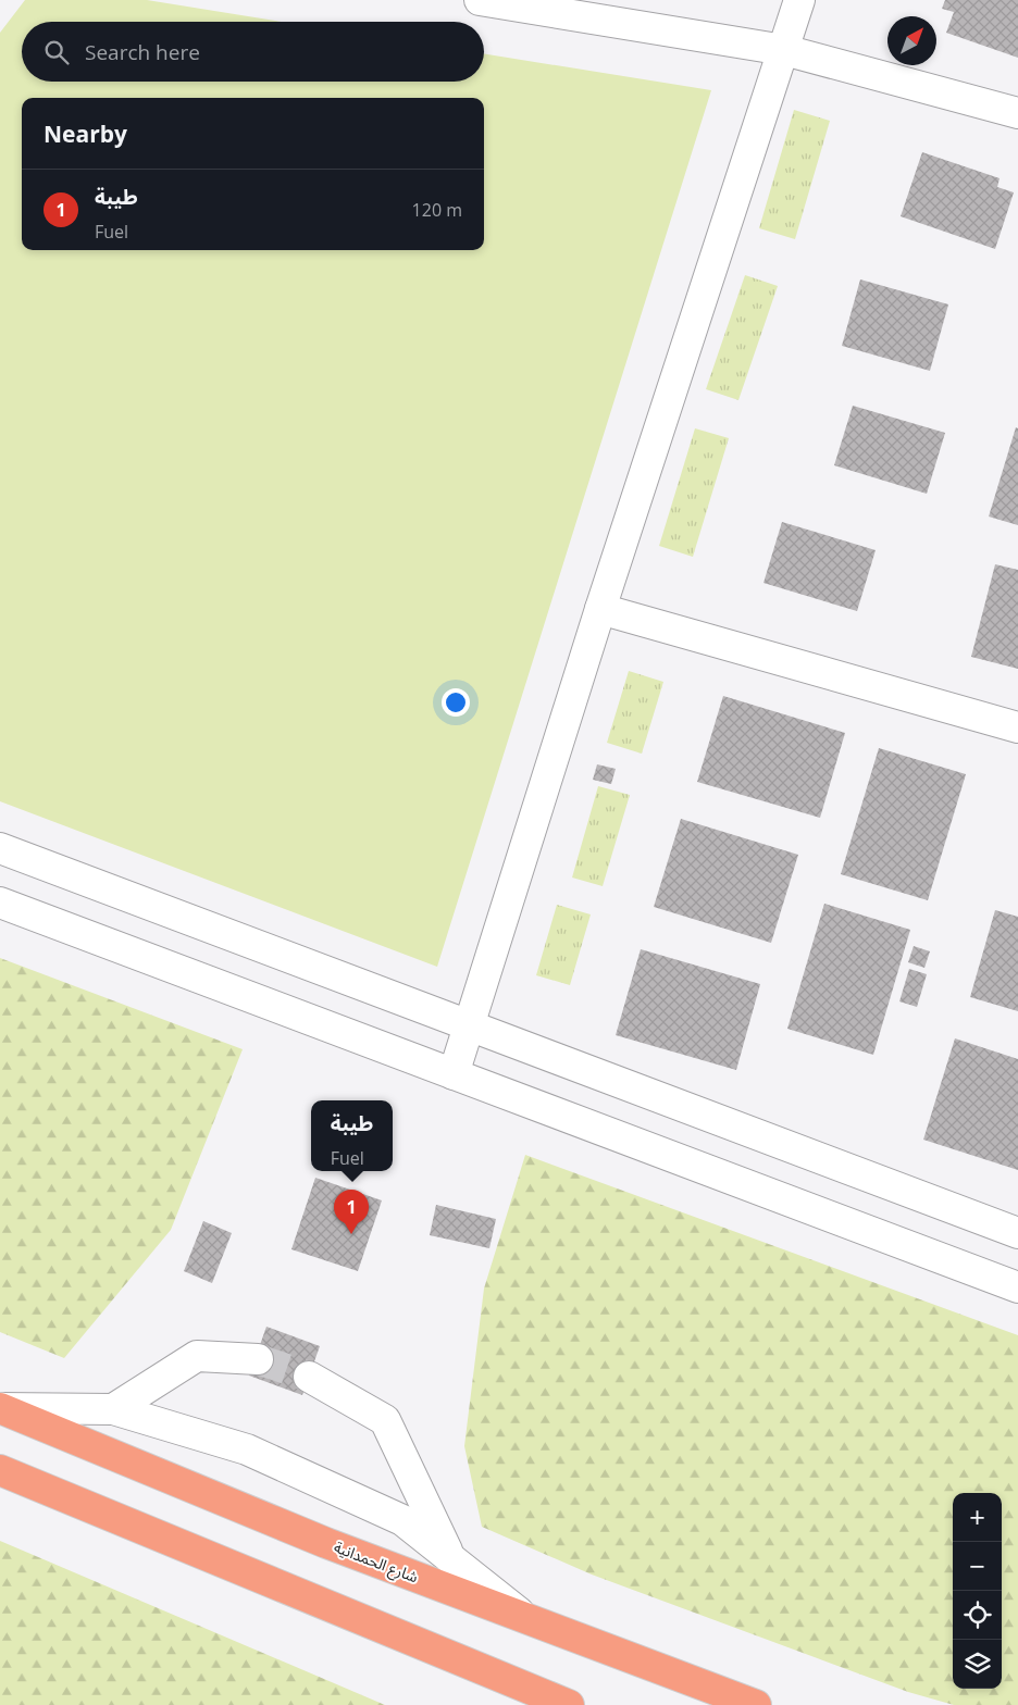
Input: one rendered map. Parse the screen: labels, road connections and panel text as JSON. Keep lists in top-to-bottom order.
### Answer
{
  "streets": {
    "highway": ["شارع الحمدانية"]
  },
  "north": "top right",
  "page": {
    "search": "Search here",
    "heading": "Nearby",
    "list": [
      {
        "mark": "1",
        "name": "طيبة",
        "note": "Fuel",
        "value": "120 m"
      }
    ],
    "popup": ["طيبة", "Fuel"],
    "pins": "1",
    "map_buttons": ["+", "−"]
  }
}
